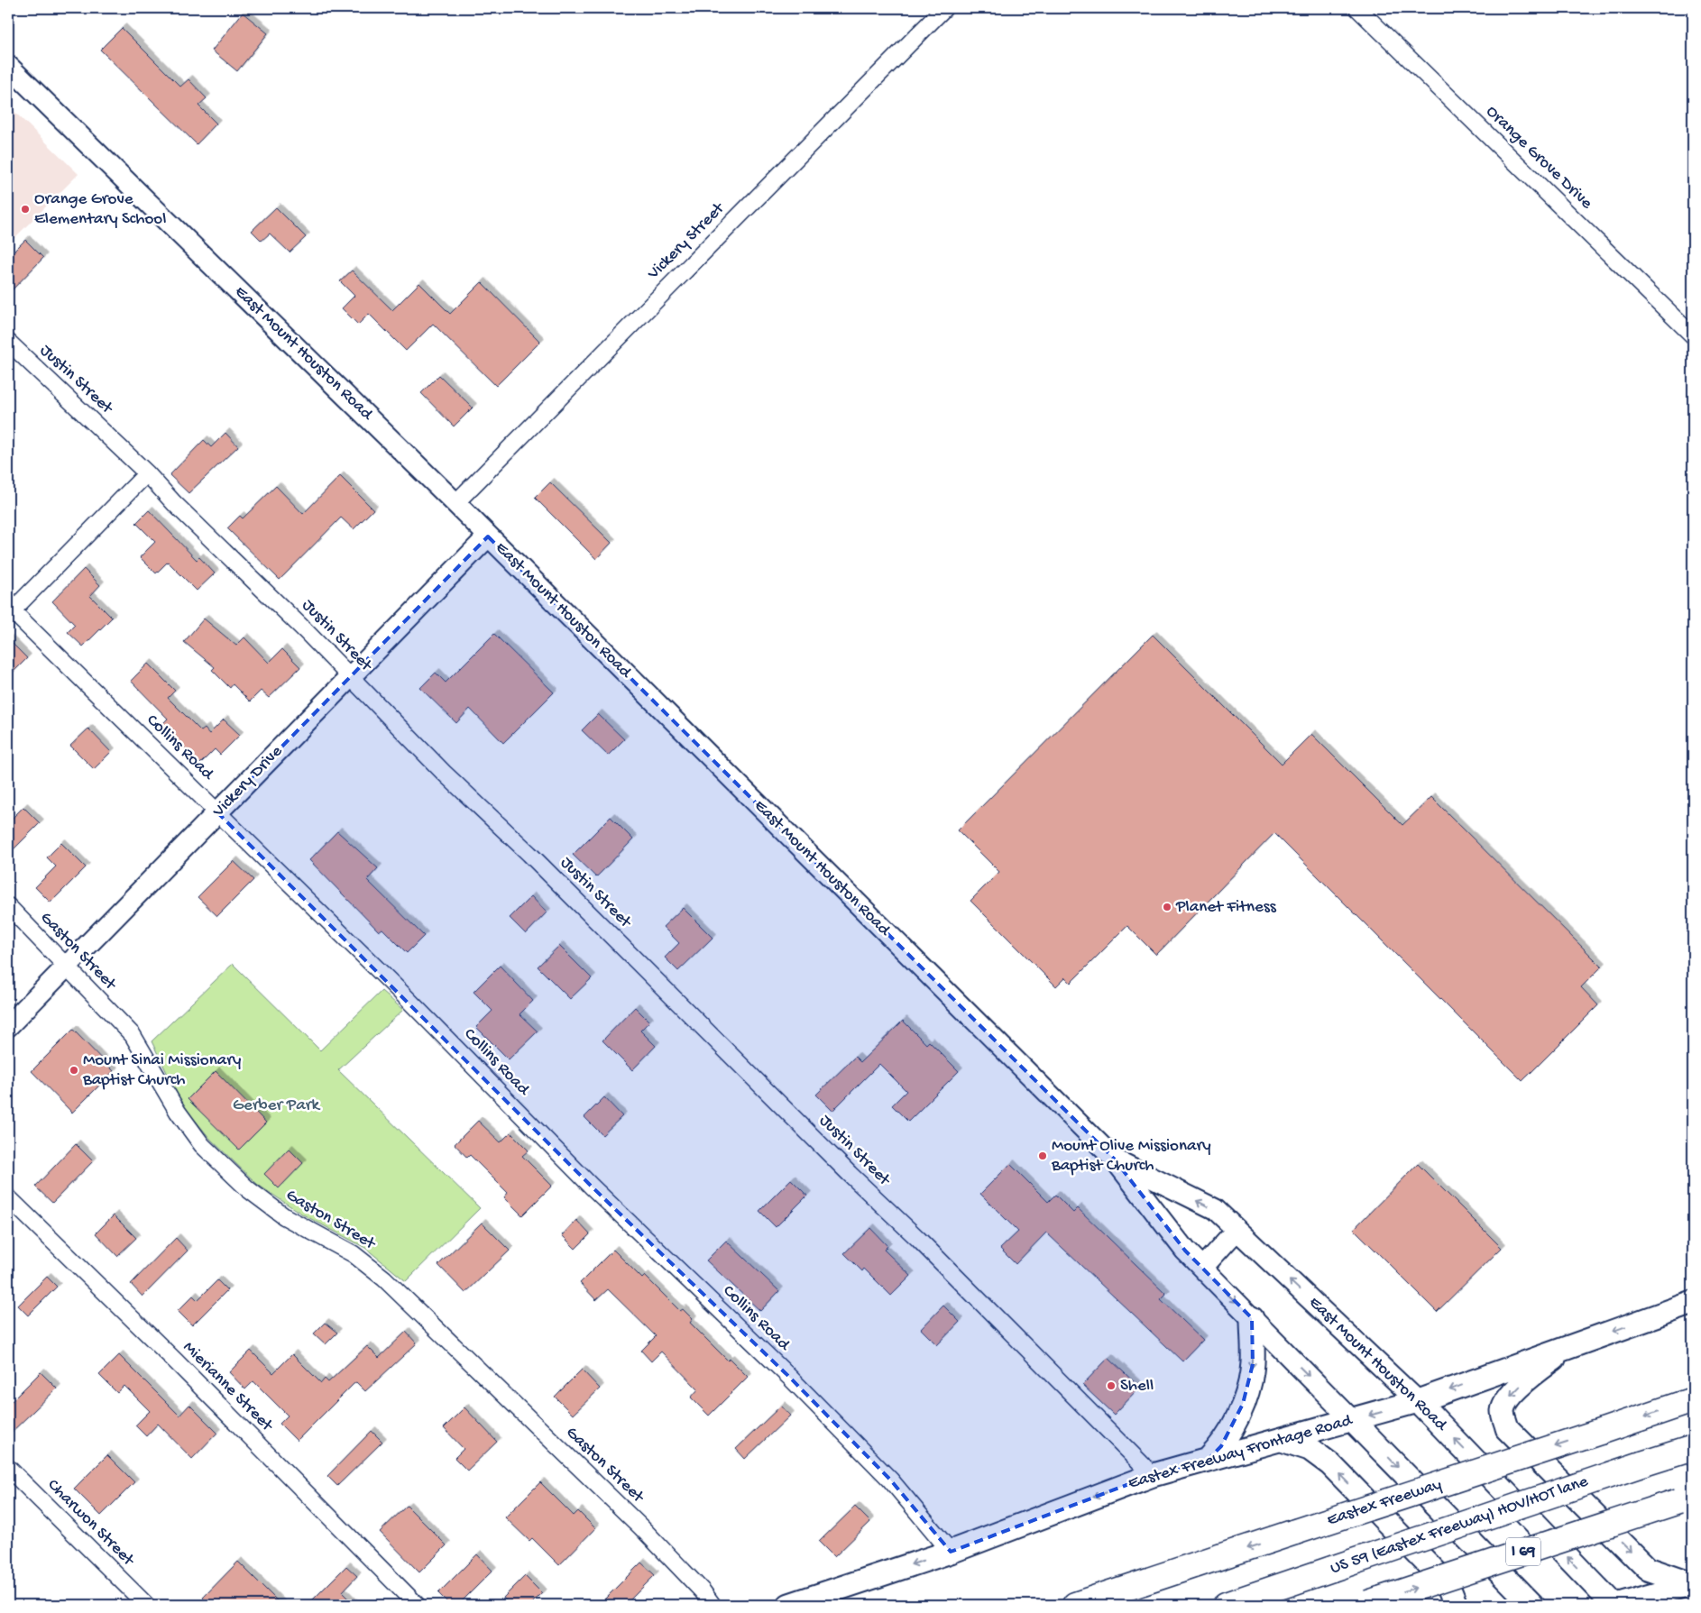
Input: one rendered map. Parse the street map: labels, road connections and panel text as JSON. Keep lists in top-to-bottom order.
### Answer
{
  "streets": {
    "highway": ["Eastex Freeway", "US 59 (Eastex Freeway) HOV/HOT lane", "I 69"],
    "main road": ["East Mount Houston Road", "Eastex Freeway Frontage Road"],
    "street": [
      "Orange Grove Drive",
      "Vickery Street",
      "Justin Street",
      "Collins Road",
      "Vickery Drive",
      "Gaston Street",
      "Mierianne Street",
      "Charwon Street"
    ]
  },
  "crossings": [
    ["Vickery Street", "East Mount Houston Road"],
    ["East Mount Houston Road", "Vickery Drive"],
    ["East Mount Houston Road", "Eastex Freeway Frontage Road"],
    ["Justin Street", "Vickery Drive"],
    ["Justin Street", "Eastex Freeway Frontage Road"],
    ["Collins Road", "Vickery Drive"],
    ["Collins Road", "Eastex Freeway Frontage Road"],
    ["Vickery Drive", "Gaston Street"]
  ],
  "one_way": ["Eastex Freeway Frontage Road"],
  "parks": ["Gerber Park"],
  "places": [
    "Orange Grove Elementary School",
    "Planet Fitness",
    "Mount Sinai Missionary Baptist Church",
    "Mount Olive Missionary Baptist Church",
    "Shell"
  ]
}
